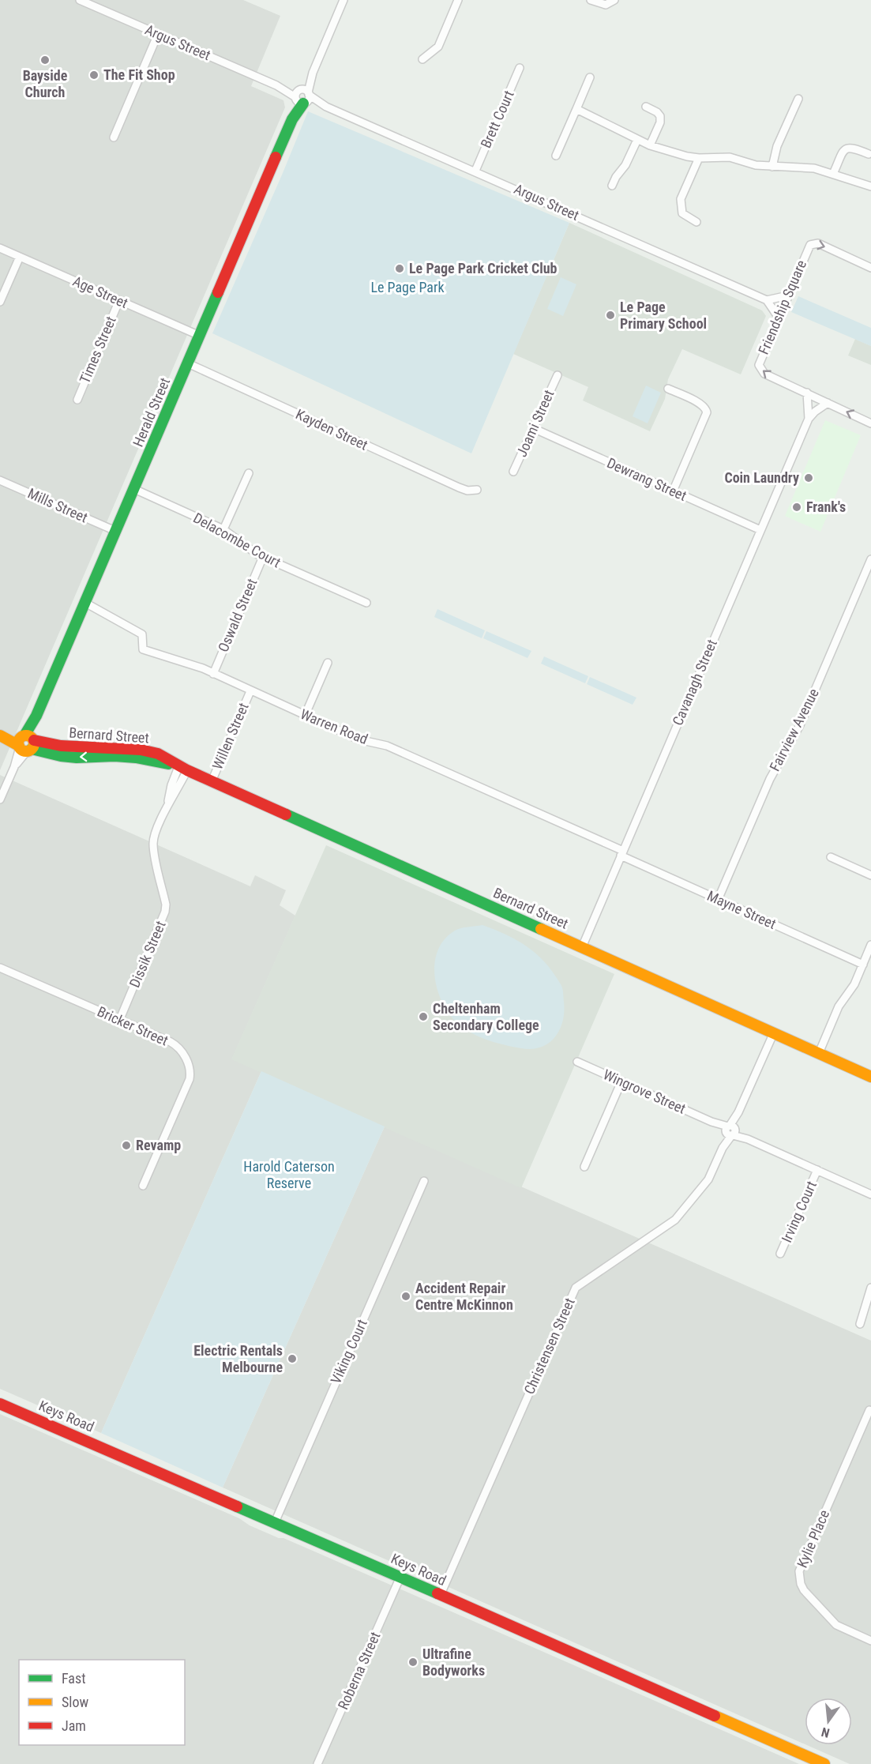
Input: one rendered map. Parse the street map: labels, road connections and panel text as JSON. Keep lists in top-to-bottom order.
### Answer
{
  "streets": {
    "street": [
      "Argus Street",
      "Brett Court",
      "Age Street",
      "Friendship Square",
      "Times Street",
      "Herald Street",
      "Joami Street",
      "Kayden Street",
      "Dewrang Street",
      "Mills Street",
      "Delacombe Court",
      "Oswald Street",
      "Cavanagh Street",
      "Warren Road",
      "Fairview Avenue",
      "Bernard Street",
      "Willen Street",
      "Mayne Street",
      "Dissik Street",
      "Bricker Street",
      "Wingrove Street",
      "Irving Court",
      "Christensen Street",
      "Viking Court",
      "Keys Road",
      "Kylie Place",
      "Roberna Street"
    ]
  },
  "crossings": [
    ["Argus Street", "Brett Court"],
    ["Argus Street", "Herald Street"],
    ["Age Street", "Times Street"],
    ["Age Street", "Herald Street"],
    ["Friendship Square", "Cavanagh Street"],
    ["Herald Street", "Kayden Street"],
    ["Herald Street", "Mills Street"],
    ["Herald Street", "Delacombe Court"],
    ["Herald Street", "Warren Road"],
    ["Herald Street", "Bernard Street"],
    ["Joami Street", "Dewrang Street"],
    ["Dewrang Street", "Cavanagh Street"],
    ["Delacombe Court", "Oswald Street"],
    ["Oswald Street", "Warren Road"],
    ["Cavanagh Street", "Warren Road"],
    ["Cavanagh Street", "Bernard Street"],
    ["Cavanagh Street", "Mayne Street"],
    ["Warren Road", "Willen Street"],
    ["Warren Road", "Mayne Street"],
    ["Fairview Avenue", "Mayne Street"],
    ["Bernard Street", "Willen Street"],
    ["Bernard Street", "Dissik Street"],
    ["Bernard Street", "Christensen Street"],
    ["Dissik Street", "Bricker Street"],
    ["Wingrove Street", "Irving Court"],
    ["Wingrove Street", "Christensen Street"],
    ["Christensen Street", "Keys Road"],
    ["Viking Court", "Keys Road"],
    ["Keys Road", "Roberna Street"]
  ],
  "parks": ["Le Page Park", "Harold Caterson Reserve"],
  "places": [
    "Bayside Church",
    "The Fit Shop",
    "Le Page Park Cricket Club",
    "Le Page Primary School",
    "Coin Laundry",
    "Frank's",
    "Cheltenham Secondary College",
    "Revamp",
    "Accident Repair Centre McKinnon",
    "Electric Rentals Melbourne",
    "Ultrafine Bodyworks"
  ],
  "legend": ["Fast", "Slow", "Jam"],
  "north": "bottom"
}
